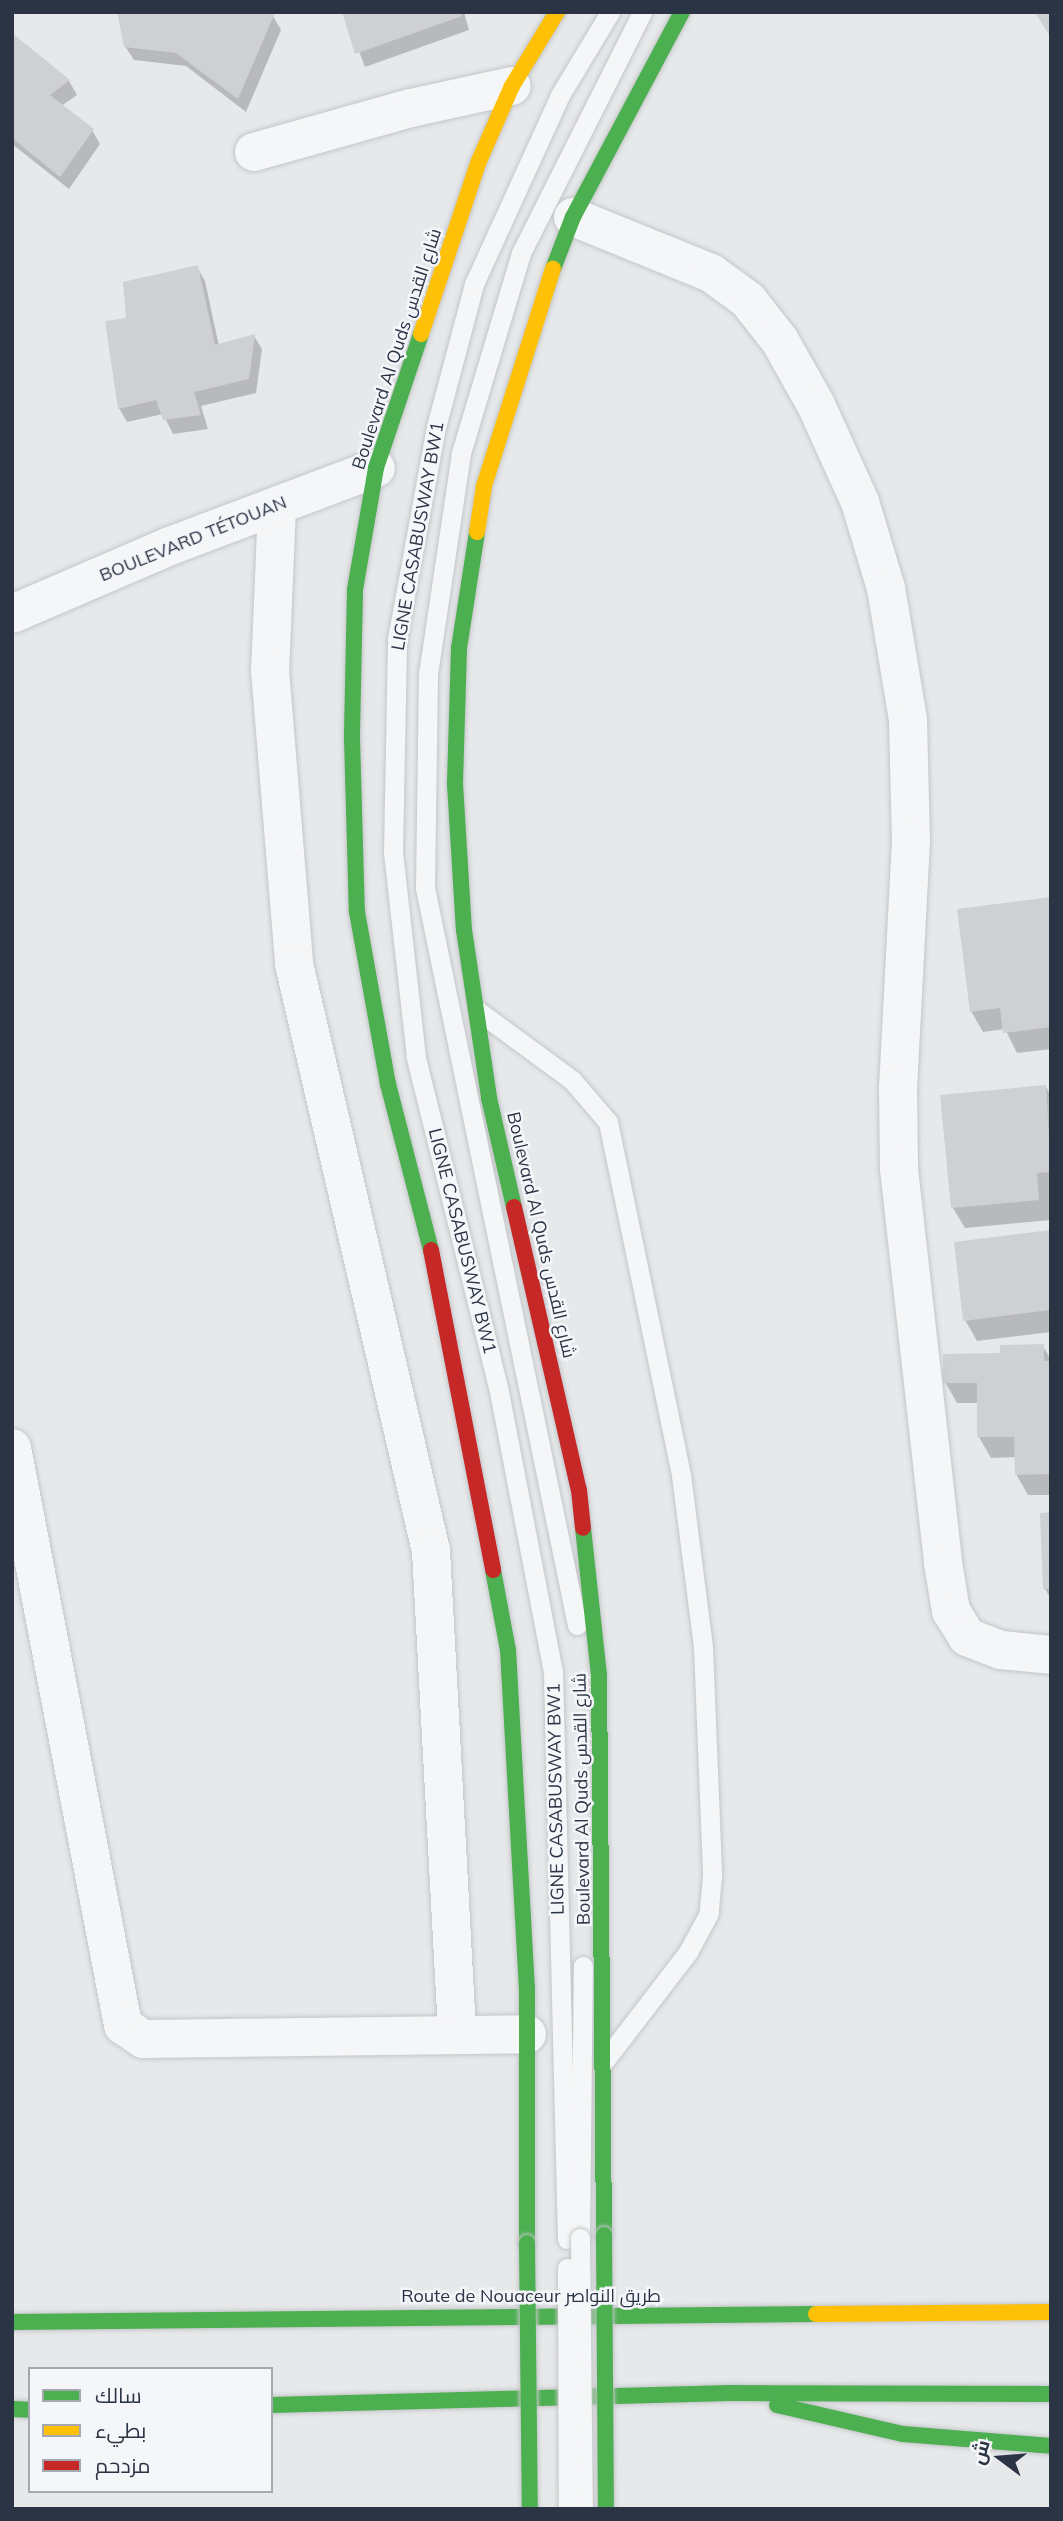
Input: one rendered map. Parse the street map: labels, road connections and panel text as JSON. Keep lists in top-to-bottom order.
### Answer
{
  "streets": {
    "main road": ["Boulevard Al Quds شارع القدس", "Route de Nouaceur طريق النواصر"],
    "street": ["BOULEVARD TÉTOUAN"],
    "lane": ["LIGNE CASABUSWAY BW1"]
  },
  "crossings": [
    ["Boulevard Al Quds شارع القدس", "BOULEVARD TÉTOUAN"]
  ],
  "legend": ["سالك", "بطيء", "مزدحم"],
  "north": "left"
}
